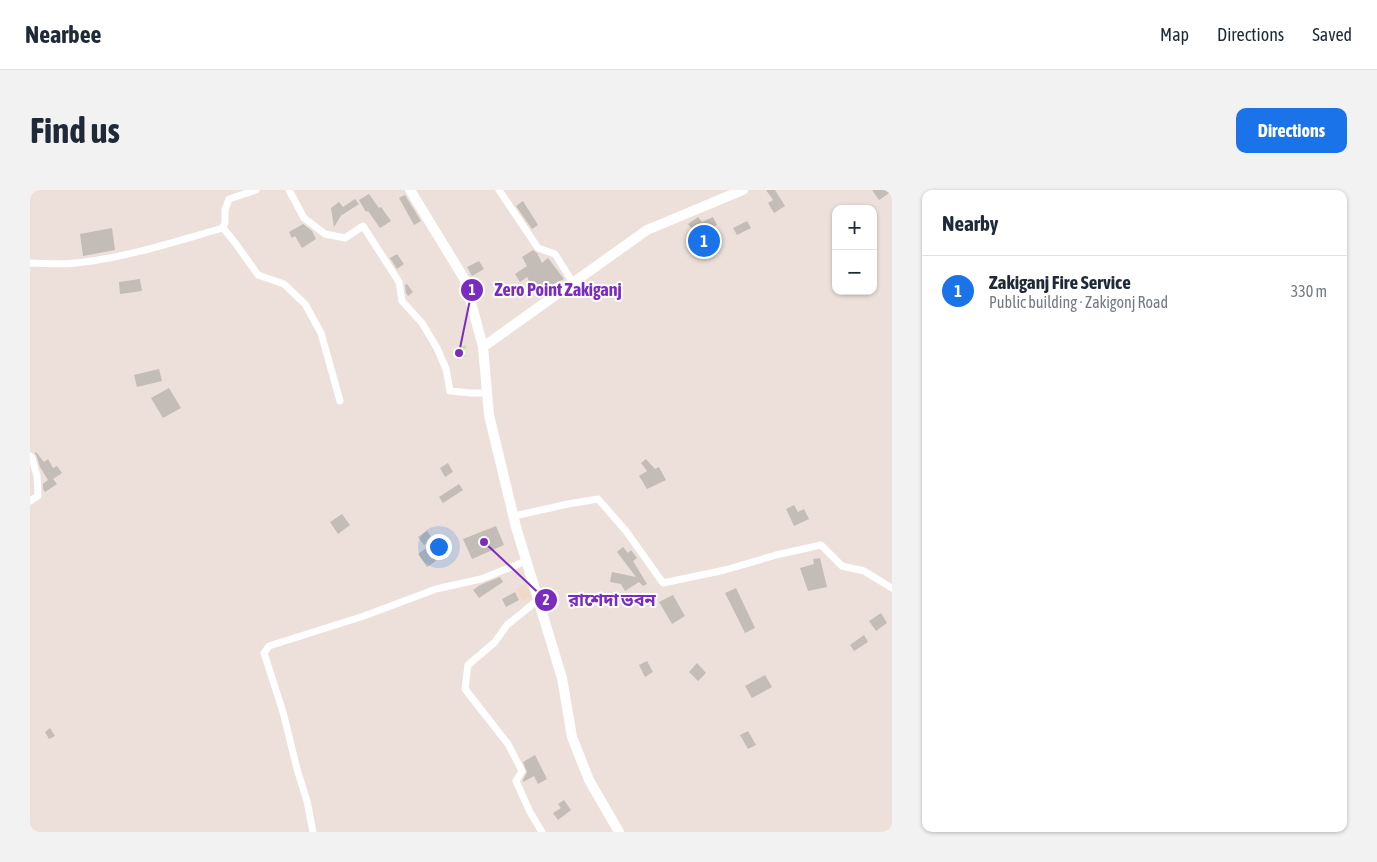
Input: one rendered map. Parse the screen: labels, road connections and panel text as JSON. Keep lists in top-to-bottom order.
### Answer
{
  "places": ["Zero Point Zakiganj", "রাশেদা ভবন"],
  "page": {
    "header": "Nearbee",
    "nav": ["Map", "Directions", "Saved"],
    "buttons": "Directions",
    "title": "Find us",
    "heading": "Nearby",
    "map_buttons": ["+", "−"],
    "pins": "1",
    "list": [
      {
        "mark": "1",
        "name": "Zakiganj Fire Service",
        "note": "Public building · Zakigonj Road",
        "value": "330 m"
      }
    ]
  }
}
